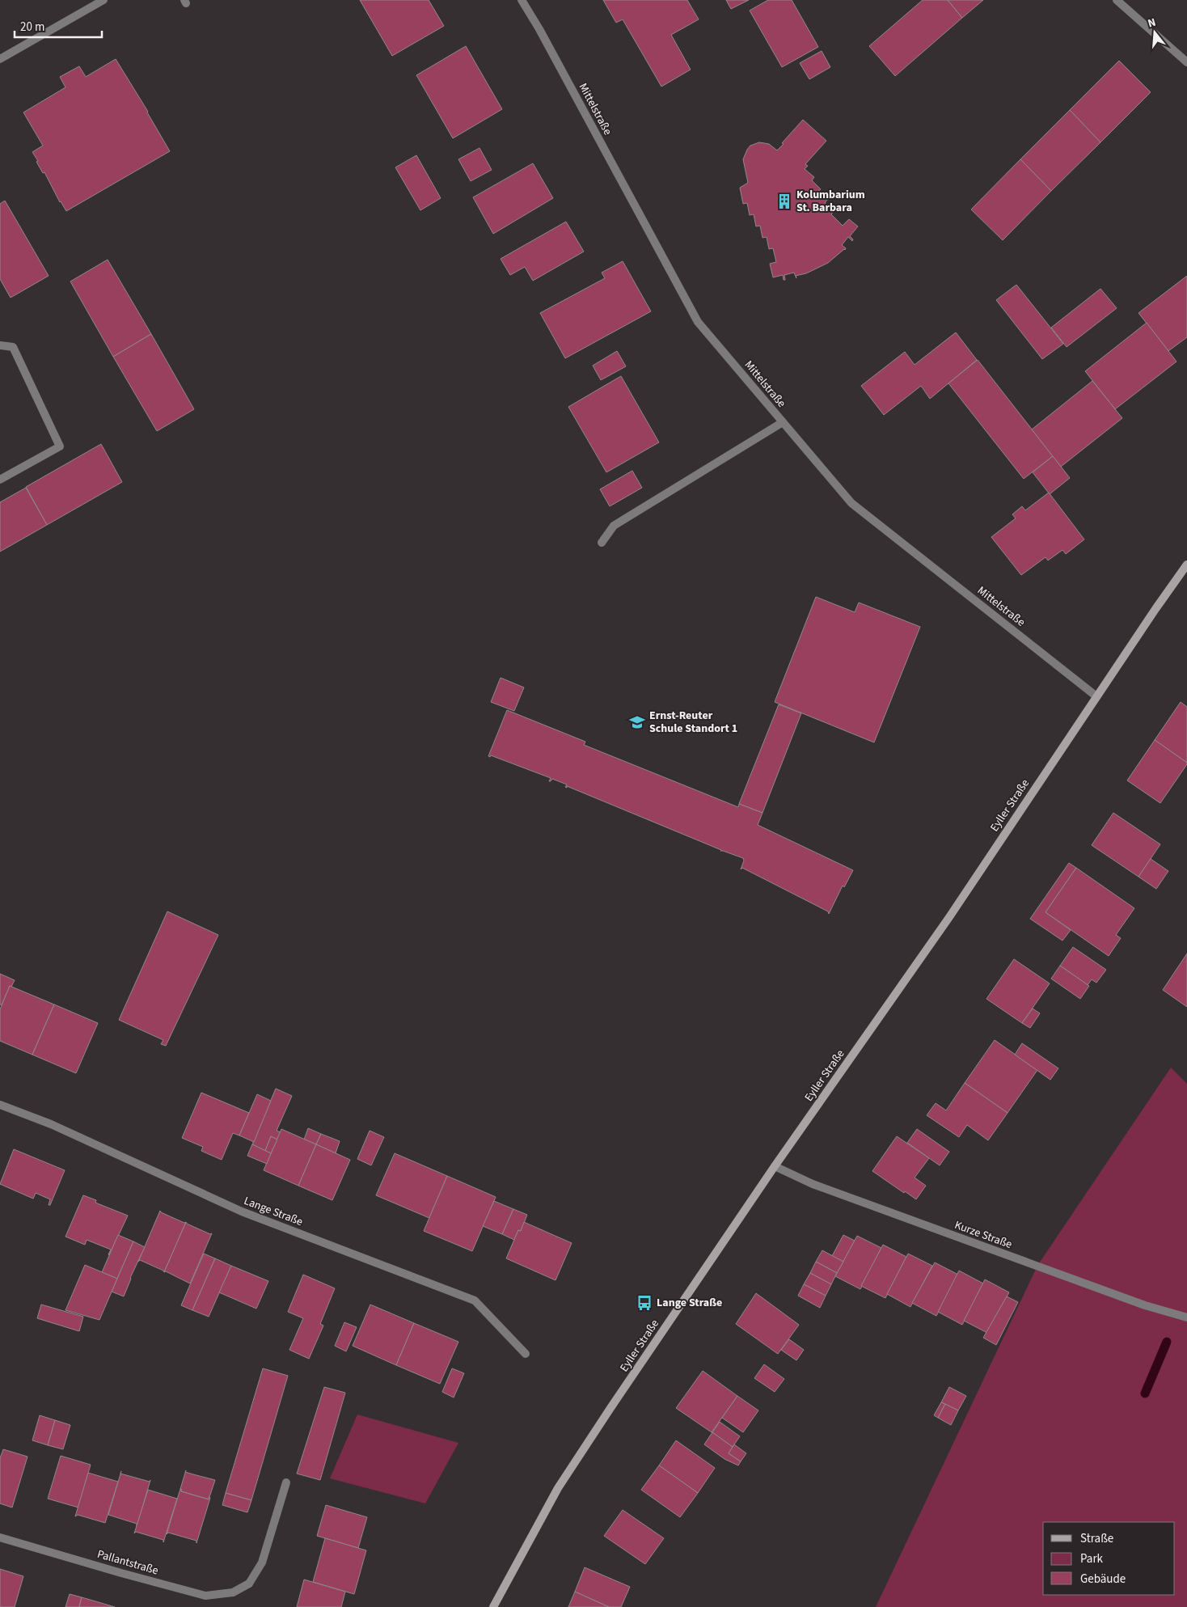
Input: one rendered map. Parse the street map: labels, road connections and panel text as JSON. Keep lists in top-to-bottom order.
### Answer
{
  "streets": {
    "main road": ["Eyller Straße"],
    "street": [
      "Mittelstraße",
      "Lange Straße",
      "Kurze Straße",
      "Pallantstraße"
    ]
  },
  "crossings": [
    ["Mittelstraße", "Eyller Straße"],
    ["Eyller Straße", "Kurze Straße"]
  ],
  "places": {
    "building": ["Kolumbarium St. Barbara"],
    "school or university": ["Ernst-Reuter Schule Standort 1"],
    "bus stop": ["Lange Straße"]
  },
  "legend": ["Straße", "Park", "Gebäude"],
  "scale_bar": "20 m",
  "north": "top"
}
